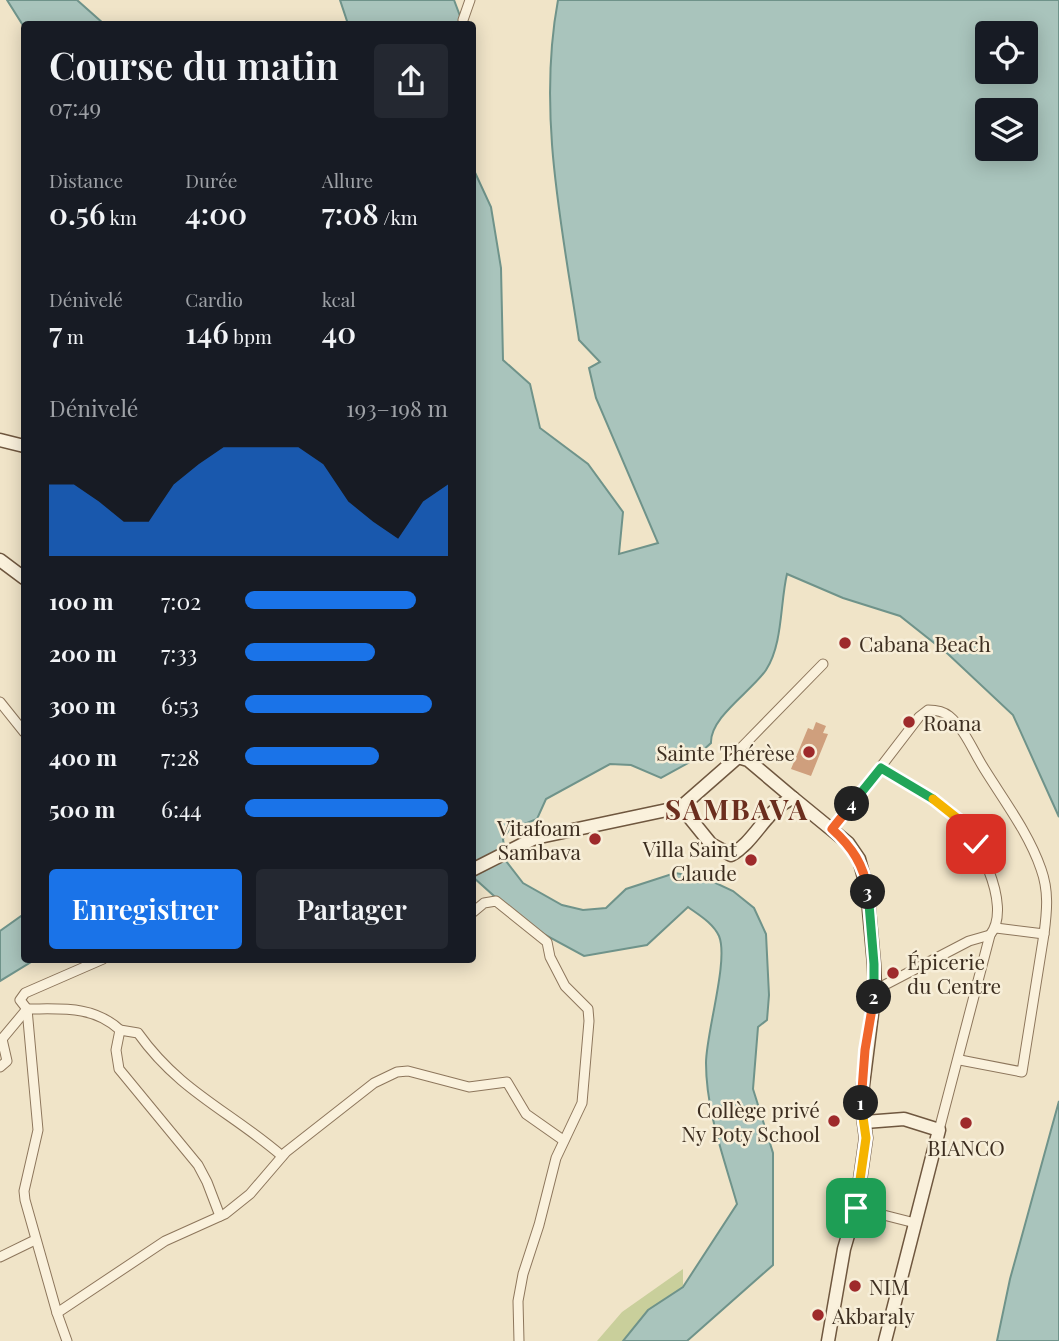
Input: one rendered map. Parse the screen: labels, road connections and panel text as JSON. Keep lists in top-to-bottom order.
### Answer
{
  "districts": ["SAMBAVA"],
  "places": [
    "Cabana Beach",
    "Roana",
    "Sainte Thérèse",
    "Vitafoam Sambava",
    "Villa Saint Claude",
    "Épicerie du Centre",
    "Collège privé Ny Poty School",
    "BIANCO",
    "NIM",
    "Akbaraly"
  ],
  "page": {
    "heading": ["Course du matin", "07:49"],
    "stats": [
      ["Distance", "0.56 km"],
      ["Durée", "4:00"],
      ["Allure", "7:08 /km"],
      ["Dénivelé", "7 m"],
      ["Cardio", "146 bpm"],
      ["kcal", "40"]
    ],
    "chart": ["Dénivelé", "193–198 m"],
    "list": [
      {
        "name": "100 m",
        "note": "7:02"
      },
      {
        "name": "200 m",
        "note": "7:33"
      },
      {
        "name": "300 m",
        "note": "6:53"
      },
      {
        "name": "400 m",
        "note": "7:28"
      },
      {
        "name": "500 m",
        "note": "6:44"
      }
    ],
    "pins": [
      "4",
      "3",
      "2",
      "1"
    ],
    "buttons": ["Enregistrer", "Partager"]
  }
}
